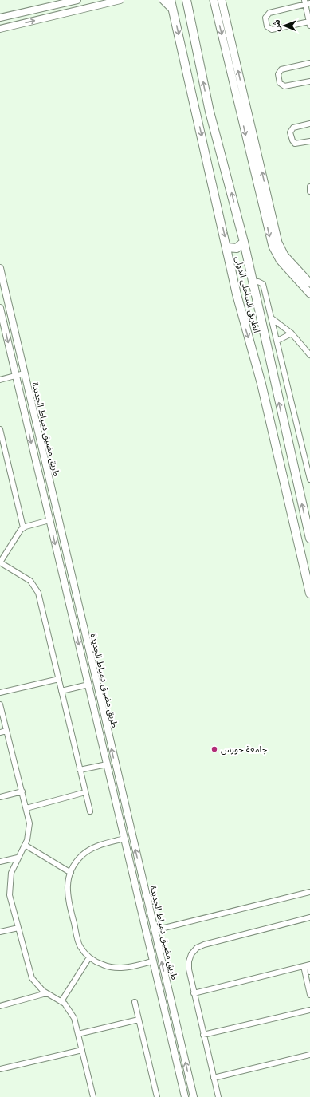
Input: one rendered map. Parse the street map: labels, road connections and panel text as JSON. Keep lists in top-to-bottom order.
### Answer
{
  "streets": {
    "highway": ["الطريق الساحلى الدولى"],
    "street": ["طريق مضيق دمياط الجديدة"]
  },
  "places": ["جامعة حورس"],
  "north": "left"
}
